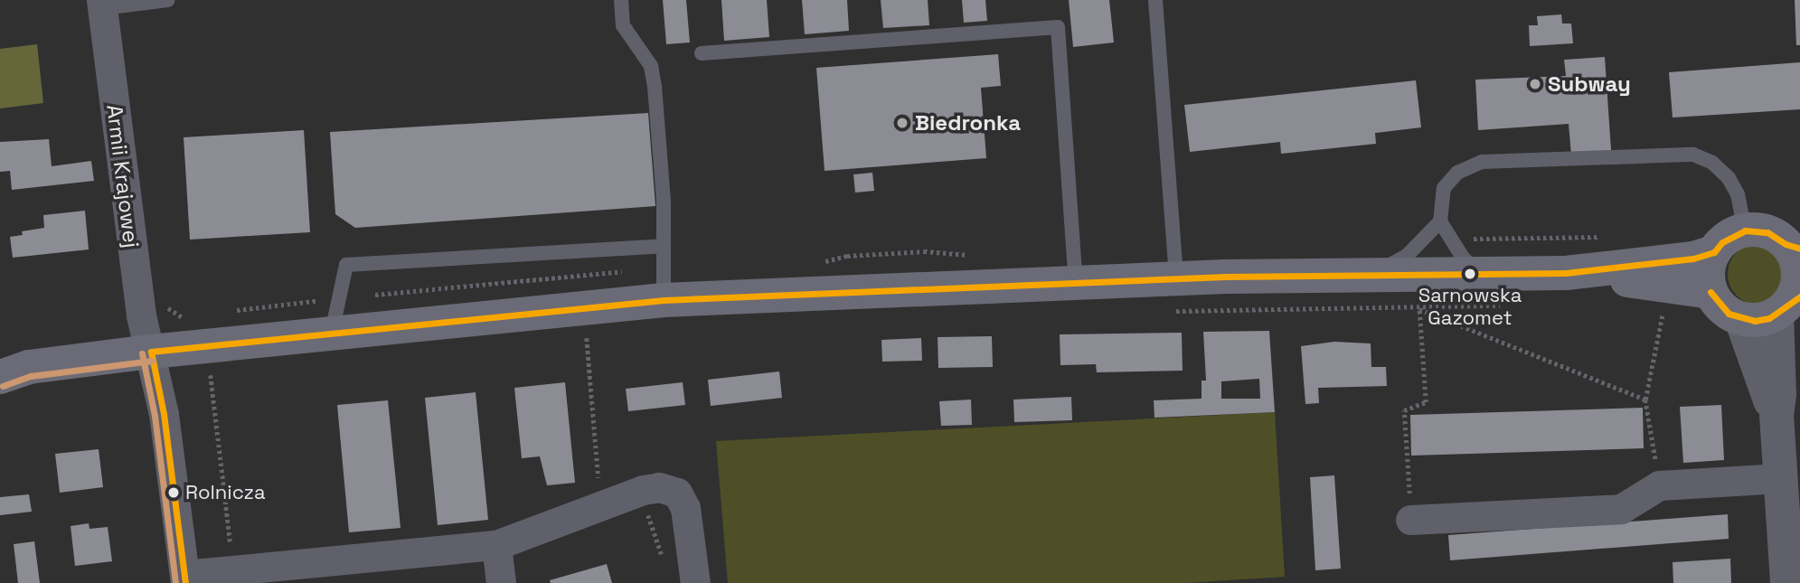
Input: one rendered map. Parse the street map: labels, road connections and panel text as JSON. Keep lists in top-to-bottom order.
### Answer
{
  "streets": {
    "street": ["Armii Krajowej"]
  },
  "places": [
    "Subway",
    "Biedronka",
    "Sarnowska Gazomet",
    "Rolnicza"
  ]
}
